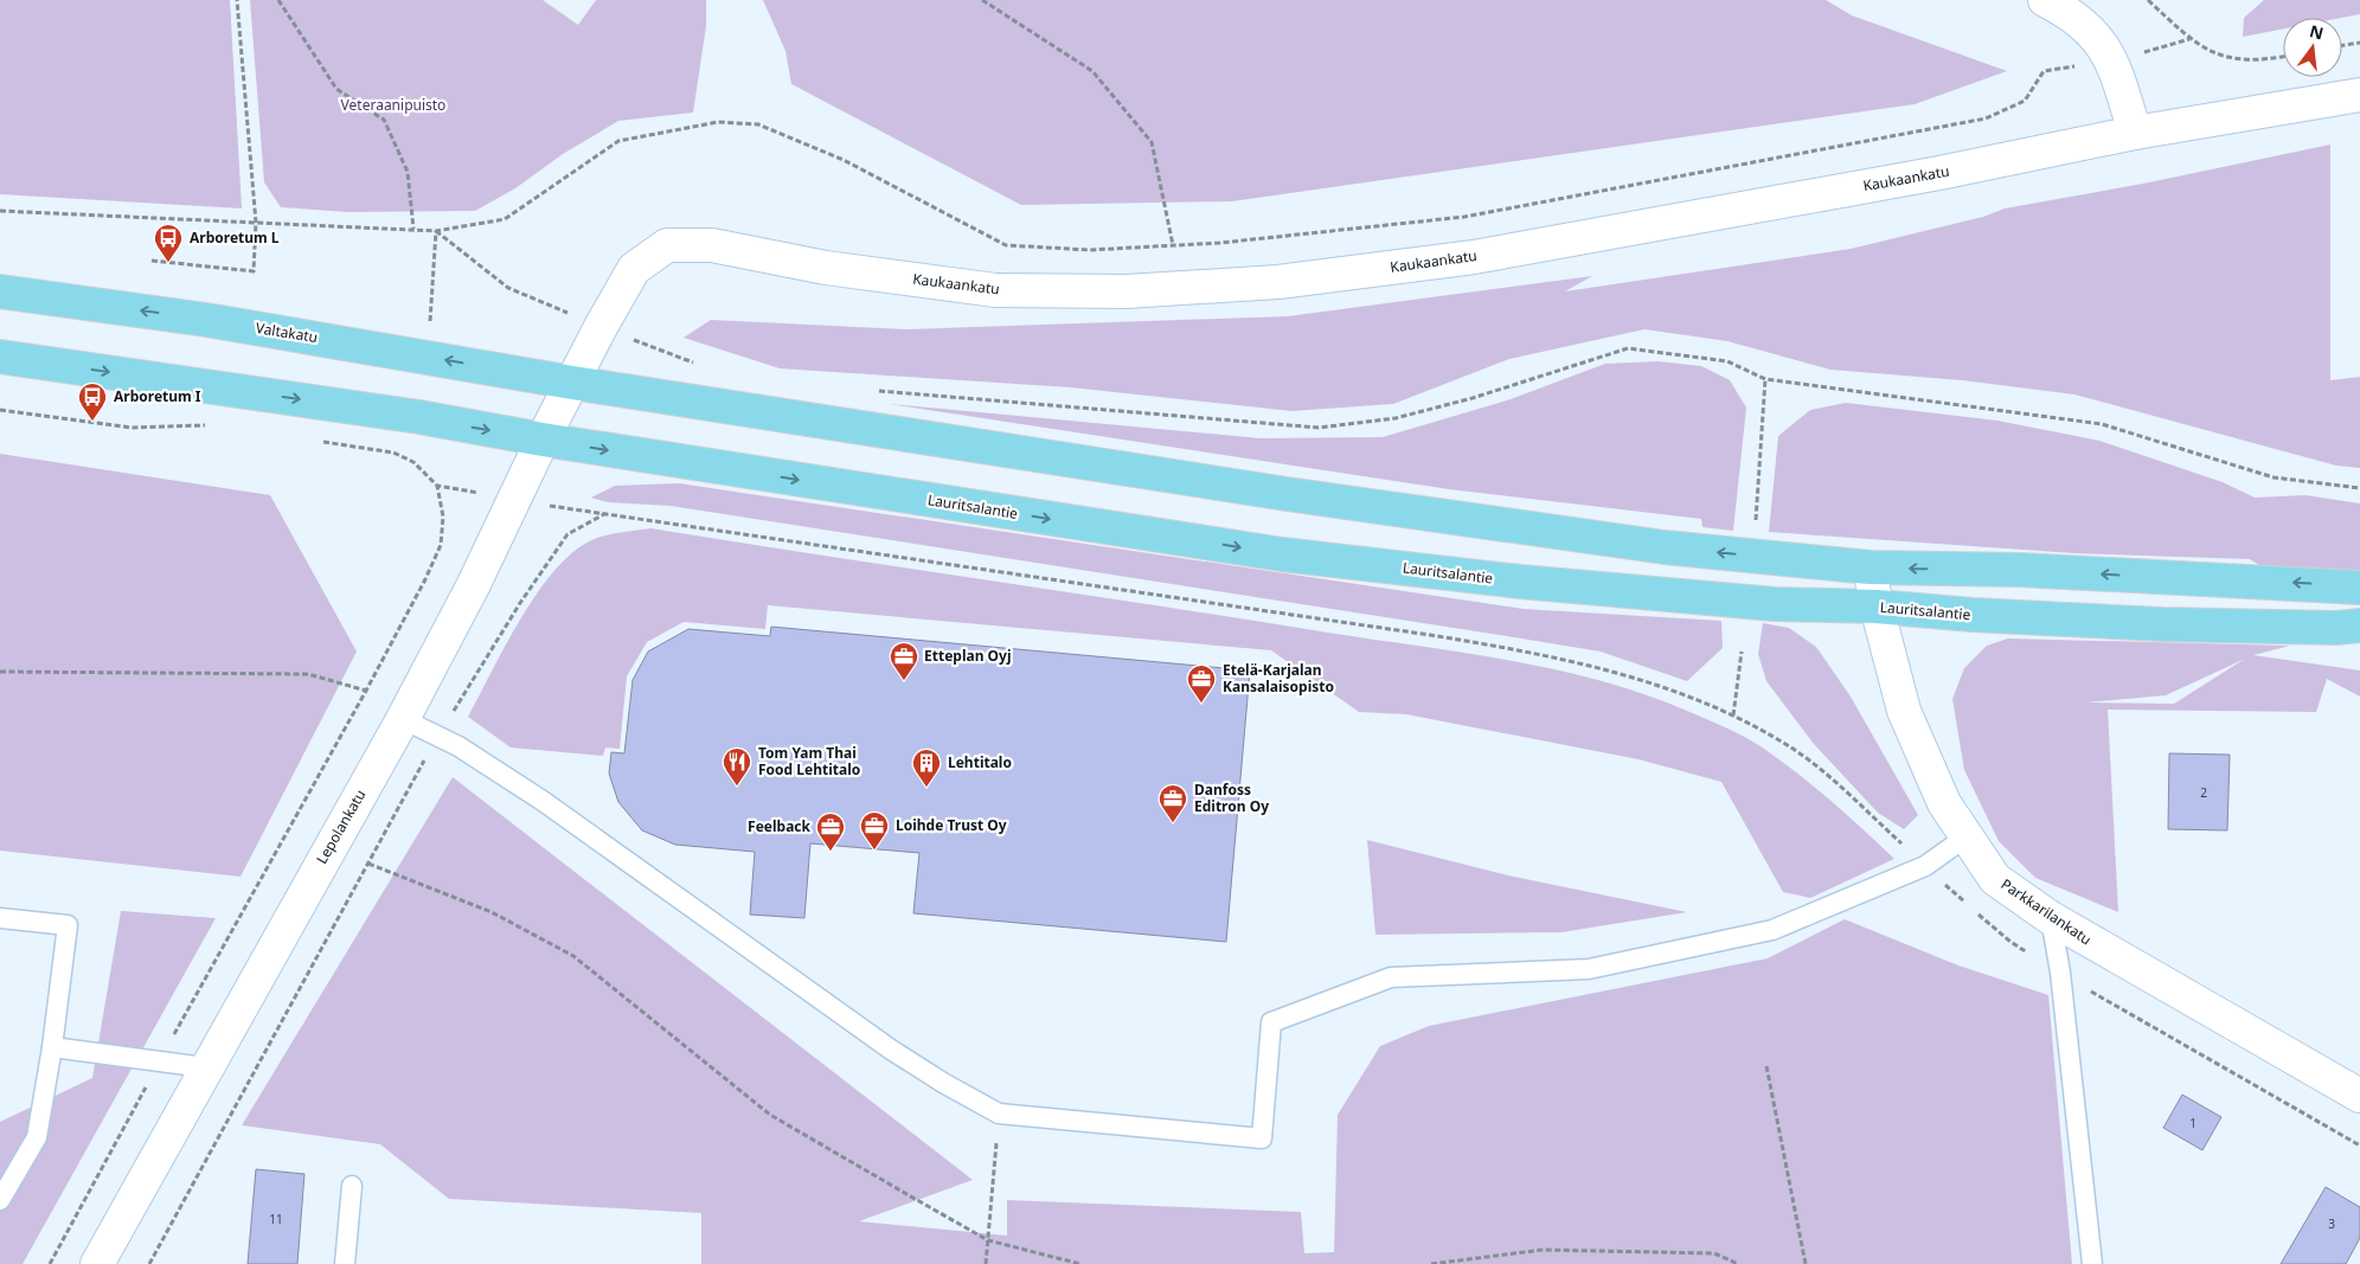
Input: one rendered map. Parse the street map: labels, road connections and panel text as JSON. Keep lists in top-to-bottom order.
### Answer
{
  "streets": {
    "main road": ["Valtakatu", "Lauritsalantie"],
    "street": ["Kaukaankatu", "Lepolankatu", "Parkkarilankatu"]
  },
  "crossings": [
    ["Kaukaankatu", "Valtakatu"],
    ["Kaukaankatu", "Lepolankatu"],
    ["Valtakatu", "Lepolankatu"],
    ["Lauritsalantie", "Lepolankatu"],
    ["Lauritsalantie", "Parkkarilankatu"]
  ],
  "parks": ["Veteraanipuisto"],
  "places": {
    "bus stop": ["Arboretum L", "Arboretum I"],
    "office": [
      "Etteplan Oyj",
      "Etelä-Karjalan Kansalaisopisto",
      "Danfoss Editron Oy",
      "Loihde Trust Oy",
      "Feelback"
    ],
    "restaurant": ["Tom Yam Thai Food Lehtitalo"],
    "building": ["Lehtitalo"]
  },
  "house_numbers": [
    "2",
    "1",
    "11",
    "3"
  ],
  "north": "top"
}
